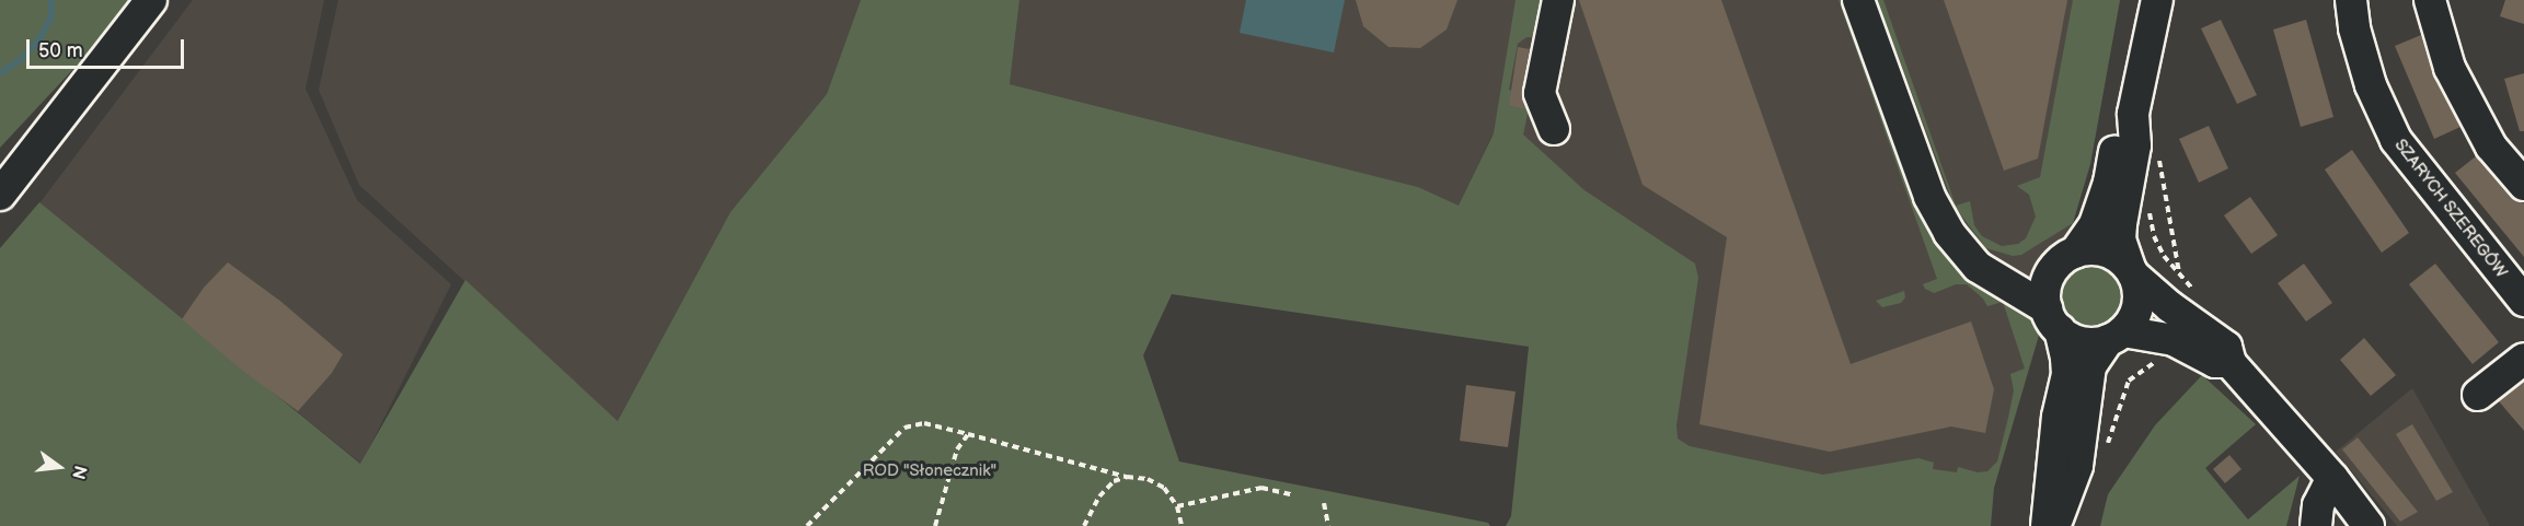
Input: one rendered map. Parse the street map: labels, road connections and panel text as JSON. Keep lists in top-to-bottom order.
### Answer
{
  "streets": {
    "street": ["SZARYCH SZEREGÓW"]
  },
  "parks": ["ROD \"Słonecznik\""],
  "scale_bar": "50 m",
  "north": "right"
}
